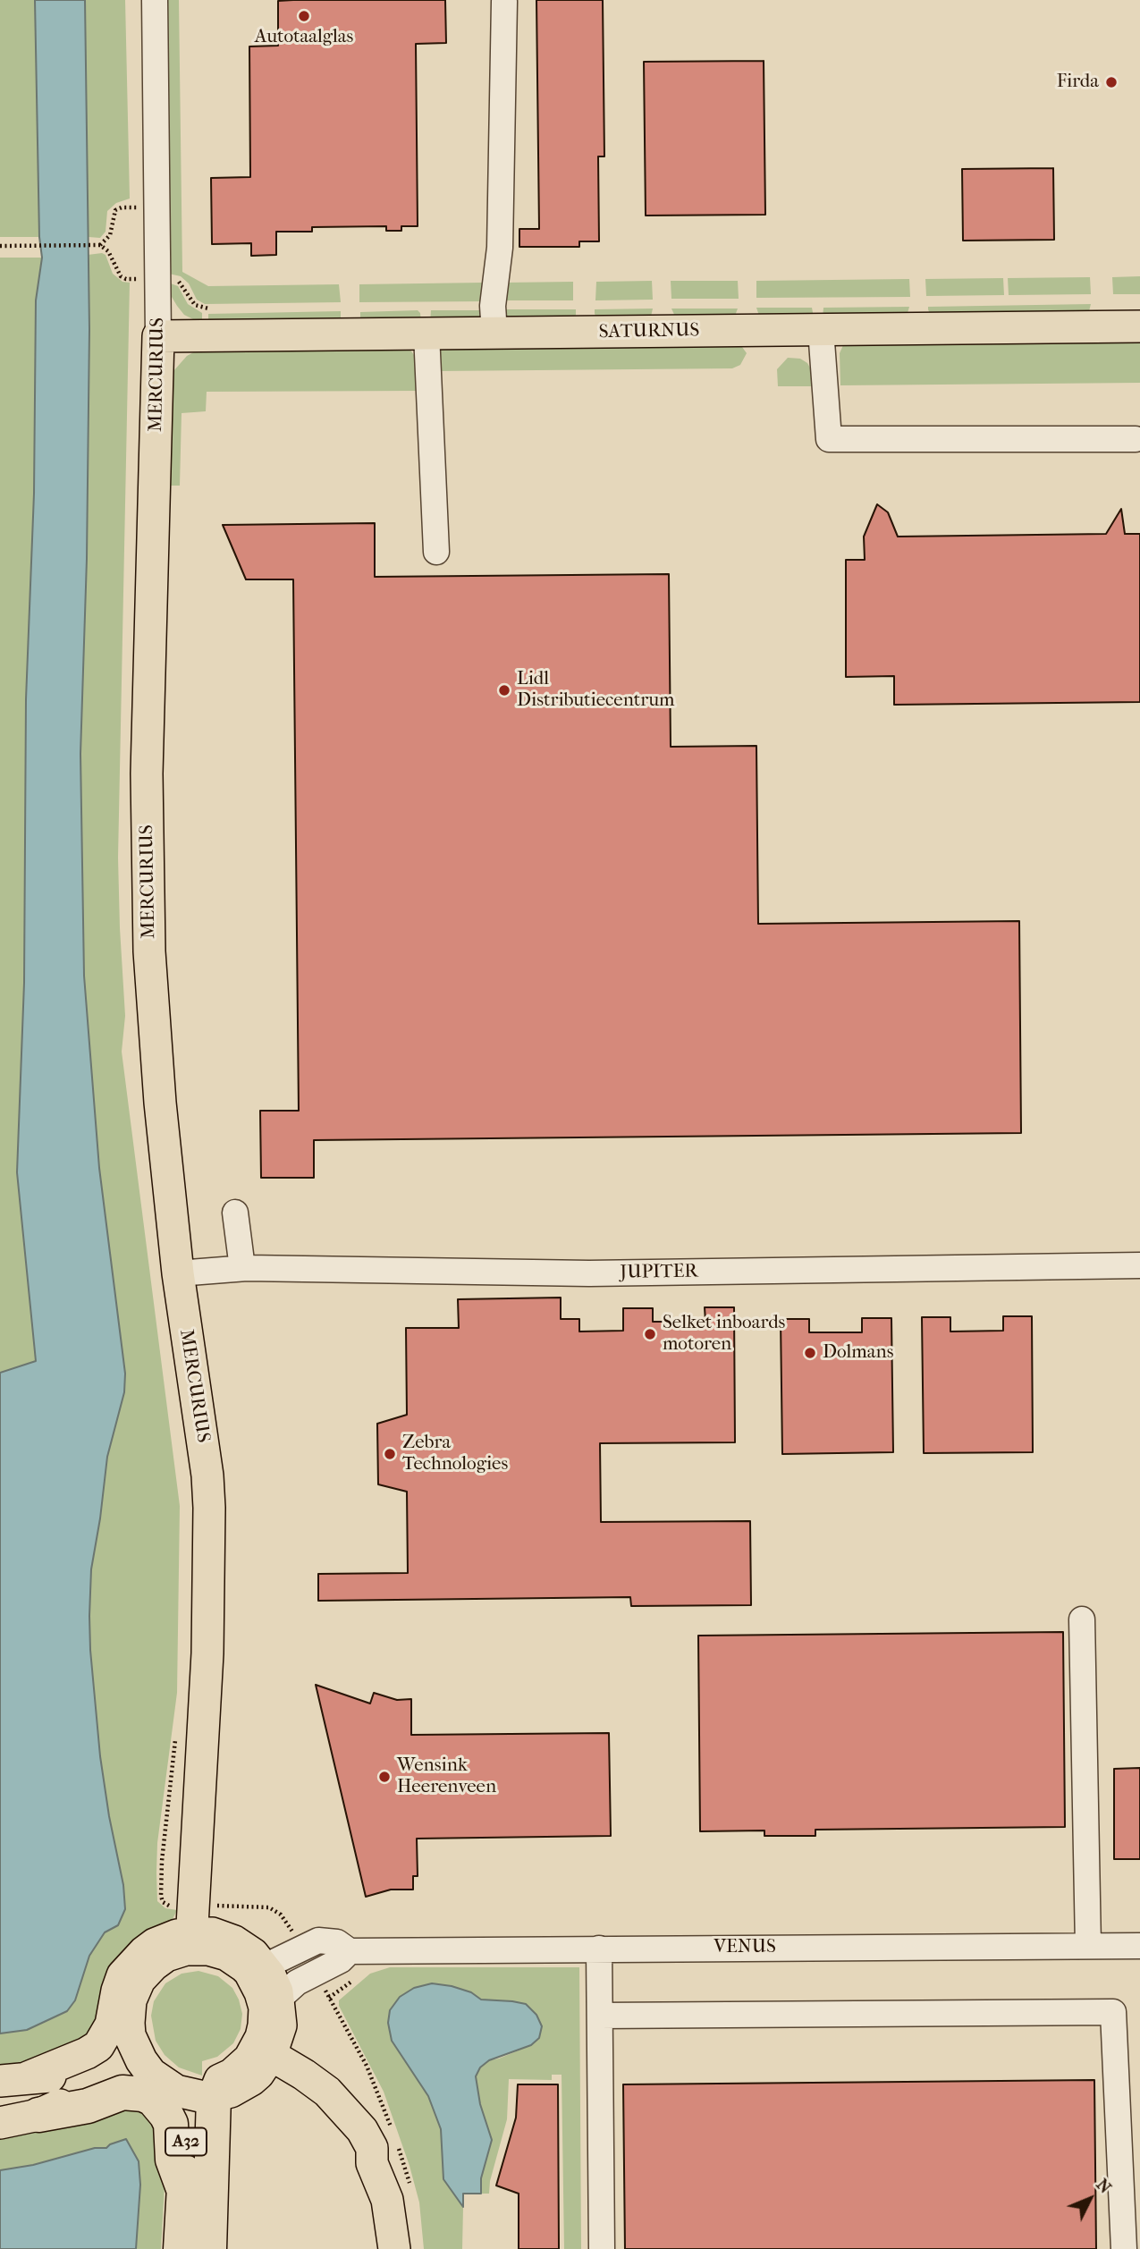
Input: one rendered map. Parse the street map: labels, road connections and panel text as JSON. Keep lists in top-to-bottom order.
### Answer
{
  "streets": {
    "highway": ["A32"],
    "main road": ["SATURNUS", "MERCURIUS"],
    "street": ["JUPITER", "VENUS"]
  },
  "crossings": [
    ["SATURNUS", "MERCURIUS"],
    ["MERCURIUS", "JUPITER"],
    ["MERCURIUS", "VENUS"],
    ["MERCURIUS", "A32"],
    ["VENUS", "A32"]
  ],
  "places": [
    "Autotaalglas",
    "Firda",
    "Lidl Distributiecentrum",
    "Selket inboards motoren",
    "Dolmans",
    "Zebra Technologies",
    "Wensink Heerenveen"
  ],
  "north": "top right"
}
